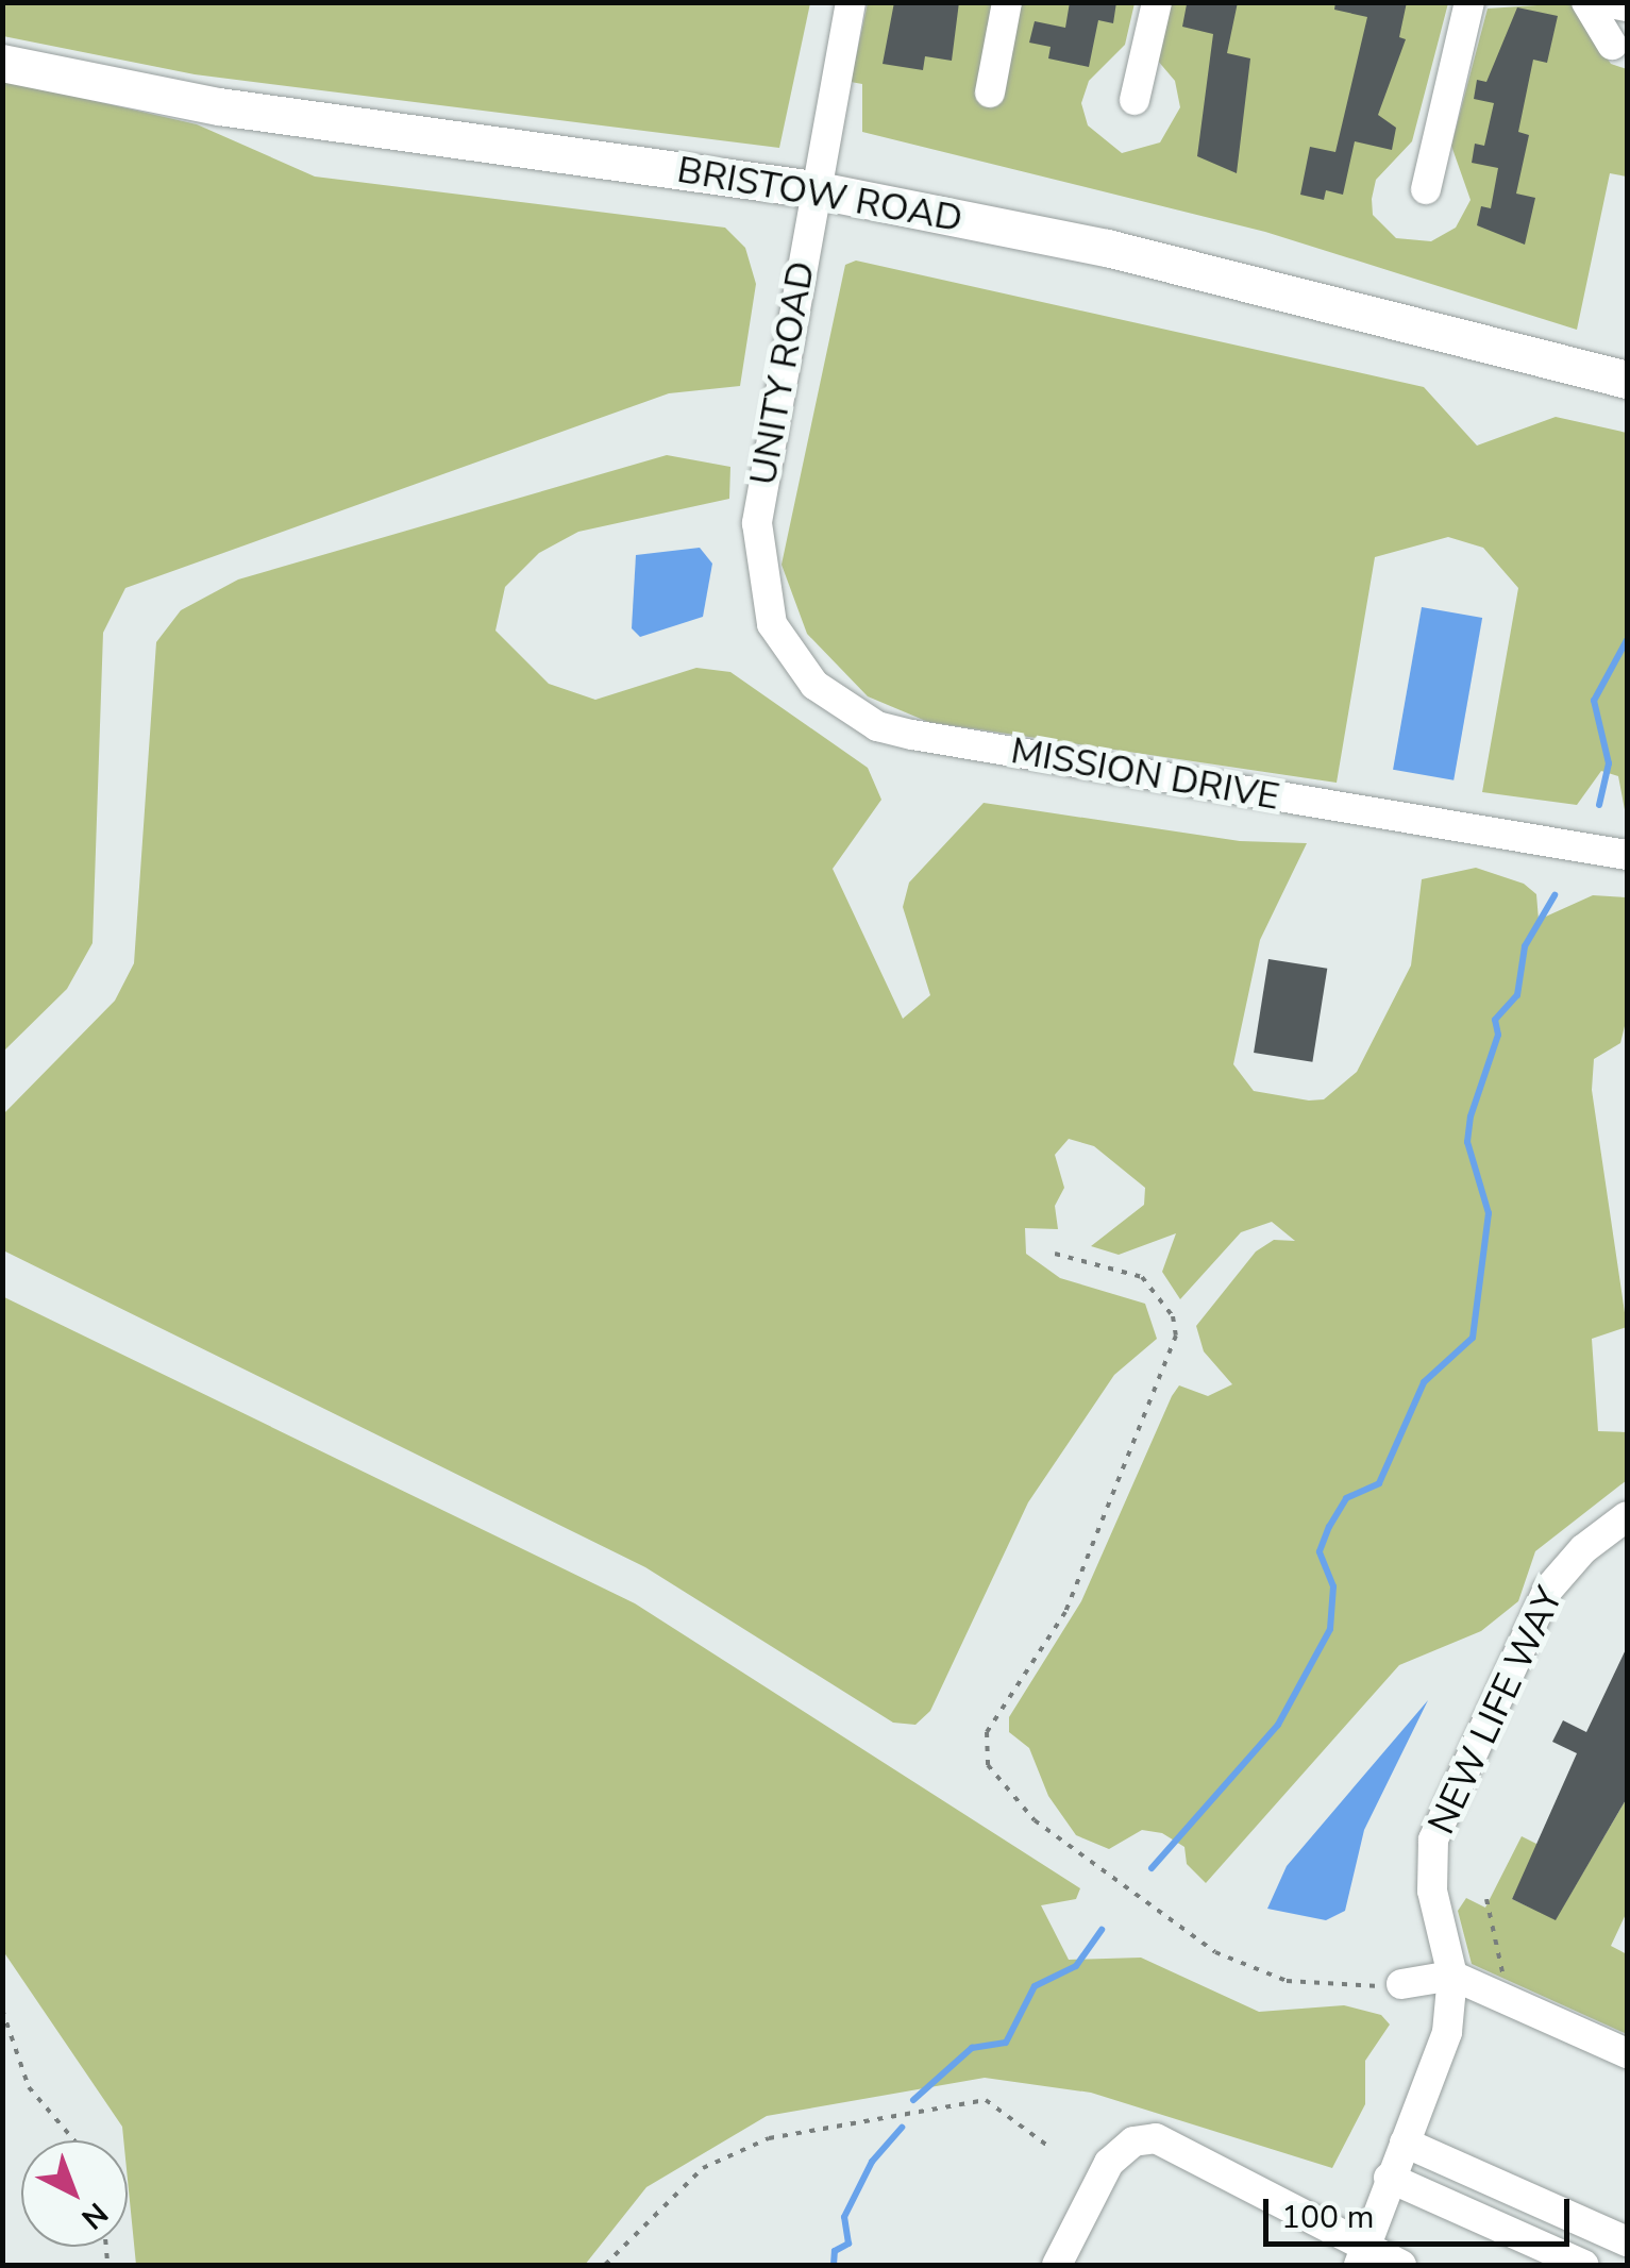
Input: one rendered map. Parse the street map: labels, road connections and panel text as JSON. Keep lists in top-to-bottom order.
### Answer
{
  "streets": {
    "main road": ["BRISTOW ROAD"],
    "street": ["UNITY ROAD", "MISSION DRIVE", "NEW LIFE WAY"]
  },
  "crossings": [
    ["BRISTOW ROAD", "UNITY ROAD"],
    ["UNITY ROAD", "MISSION DRIVE"]
  ],
  "scale_bar": "100 m",
  "north": "bottom right"
}
